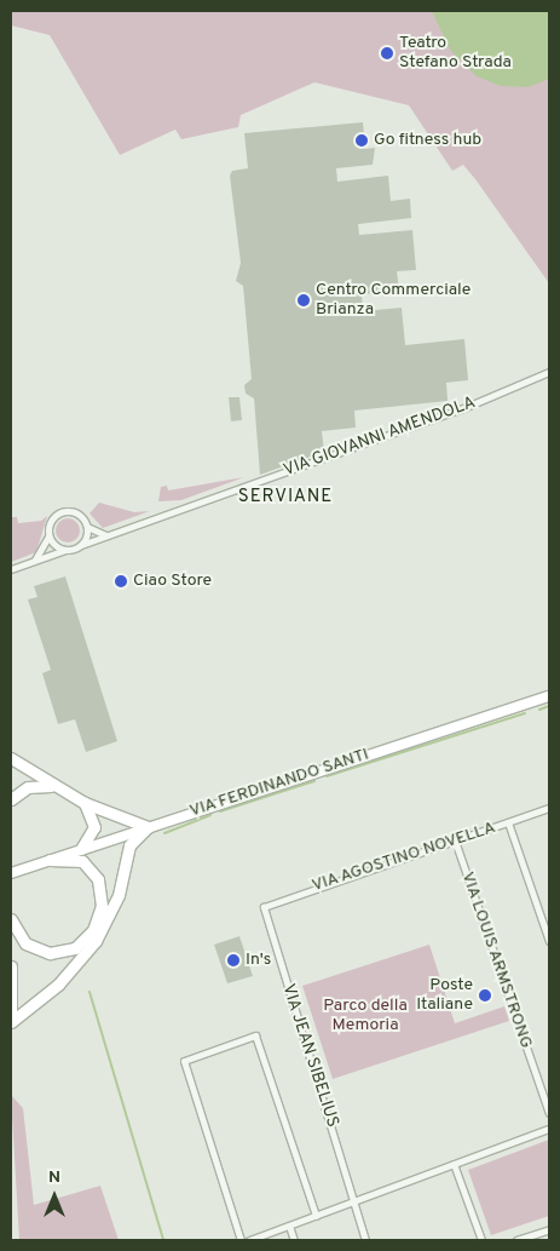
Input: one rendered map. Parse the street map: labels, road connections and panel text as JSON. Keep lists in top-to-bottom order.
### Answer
{
  "streets": {
    "main road": ["VIA FERDINANDO SANTI"],
    "street": [
      "VIA GIOVANNI AMENDOLA",
      "VIA AGOSTINO NOVELLA",
      "VIA LOUIS ARMSTRONG",
      "VIA JEAN SIBELIUS"
    ]
  },
  "crossings": [
    ["VIA AGOSTINO NOVELLA", "VIA LOUIS ARMSTRONG"],
    ["VIA AGOSTINO NOVELLA", "VIA JEAN SIBELIUS"]
  ],
  "districts": ["SERVIANE"],
  "parks": ["Parco della Memoria"],
  "places": [
    "Teatro Stefano Strada",
    "Go fitness hub",
    "Centro Commerciale Brianza",
    "Ciao Store",
    "In's",
    "Poste Italiane"
  ],
  "north": "top"
}
